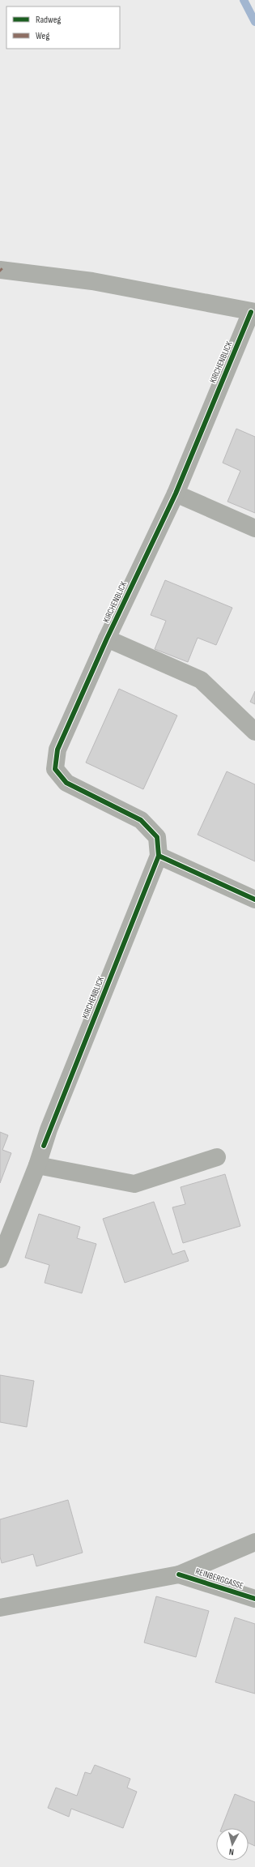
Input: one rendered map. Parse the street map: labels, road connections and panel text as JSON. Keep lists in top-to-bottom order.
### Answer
{
  "streets": {
    "street": ["KIRCHENBLICK", "REINBERGGASSE"]
  },
  "legend": ["Radweg", "Weg"],
  "north": "bottom"
}
